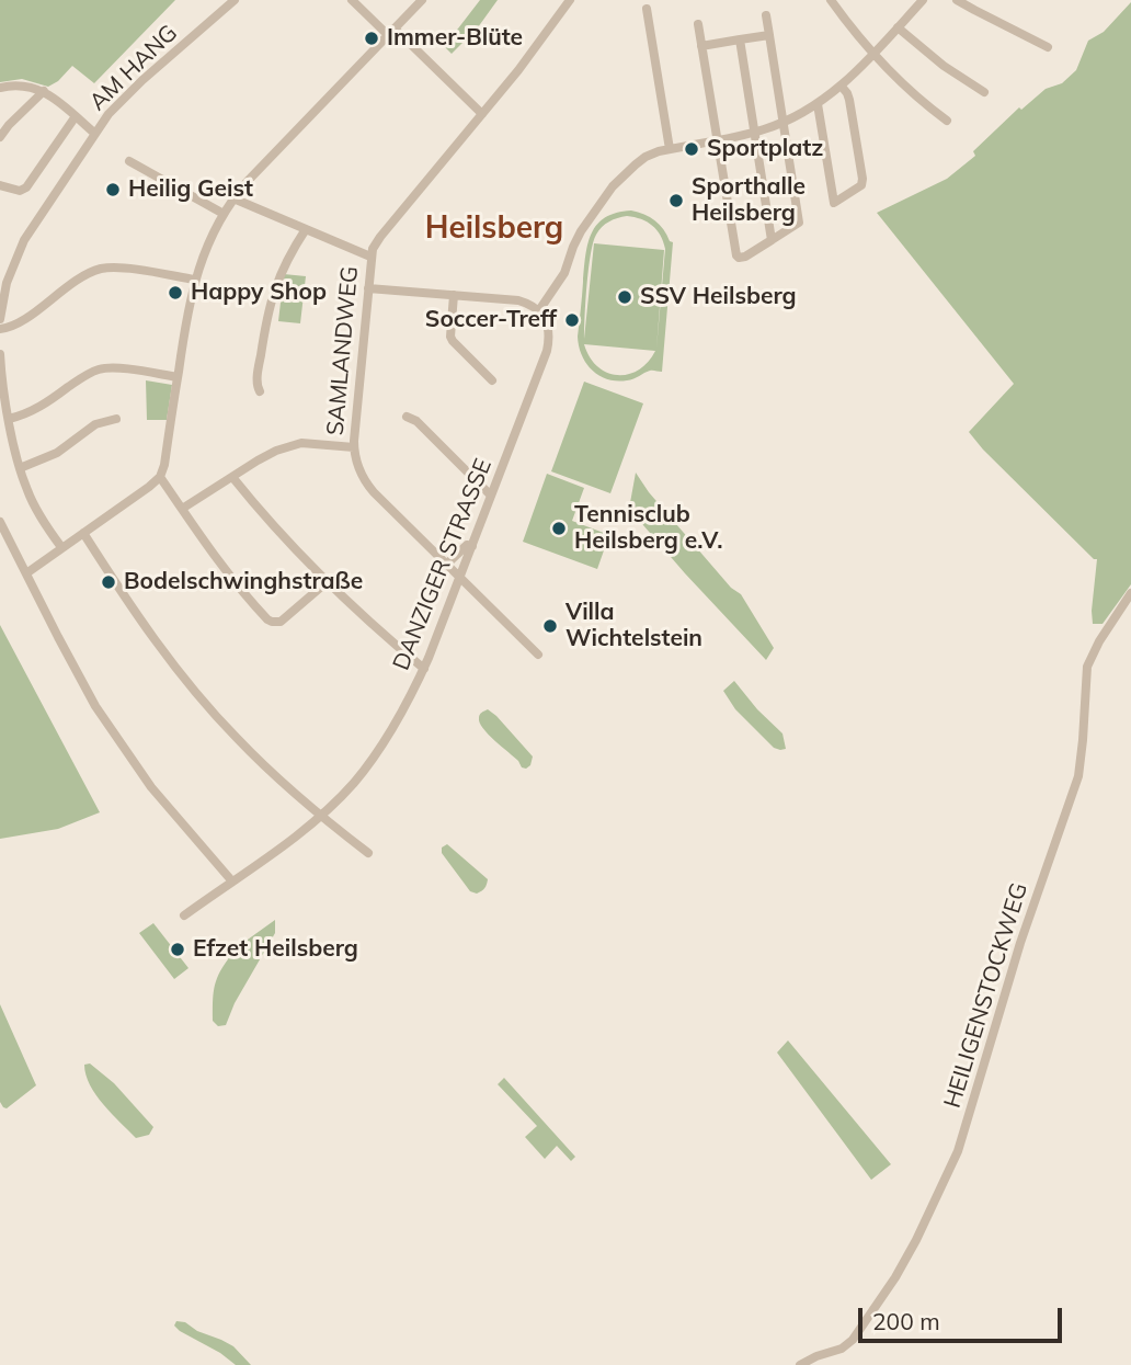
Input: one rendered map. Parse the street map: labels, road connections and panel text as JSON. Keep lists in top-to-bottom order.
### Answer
{
  "streets": {
    "street": [
      "AM HANG",
      "SAMLANDWEG",
      "DANZIGER STRASSE",
      "HEILIGENSTOCKWEG"
    ]
  },
  "crossings": [
    ["SAMLANDWEG", "DANZIGER STRASSE"]
  ],
  "districts": ["Heilsberg"],
  "places": [
    "Immer-Blüte",
    "Sportplatz",
    "Heilig Geist",
    "Sporthalle Heilsberg",
    "Happy Shop",
    "SSV Heilsberg",
    "Soccer-Treff",
    "Tennisclub Heilsberg e.V.",
    "Bodelschwinghstraße",
    "Villa Wichtelstein",
    "Efzet Heilsberg"
  ],
  "scale_bar": "200 m"
}
